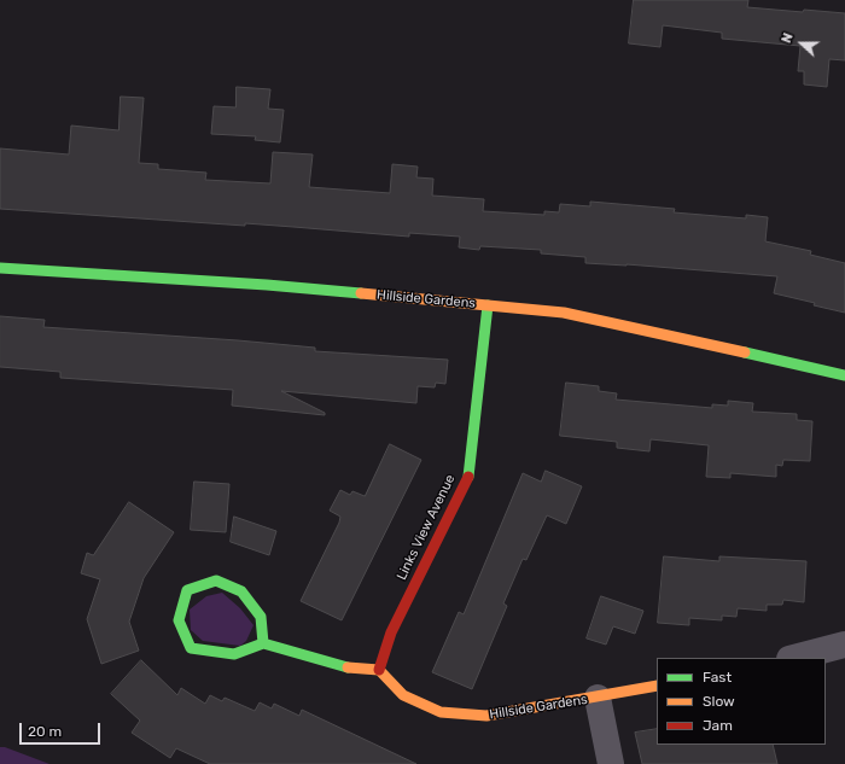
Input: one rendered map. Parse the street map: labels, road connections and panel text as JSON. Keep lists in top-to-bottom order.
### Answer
{
  "streets": {
    "street": ["Hillside Gardens", "Links View Avenue"]
  },
  "crossings": [
    ["Hillside Gardens", "Links View Avenue"]
  ],
  "legend": ["Fast", "Slow", "Jam"],
  "scale_bar": "20 m",
  "north": "left"
}
